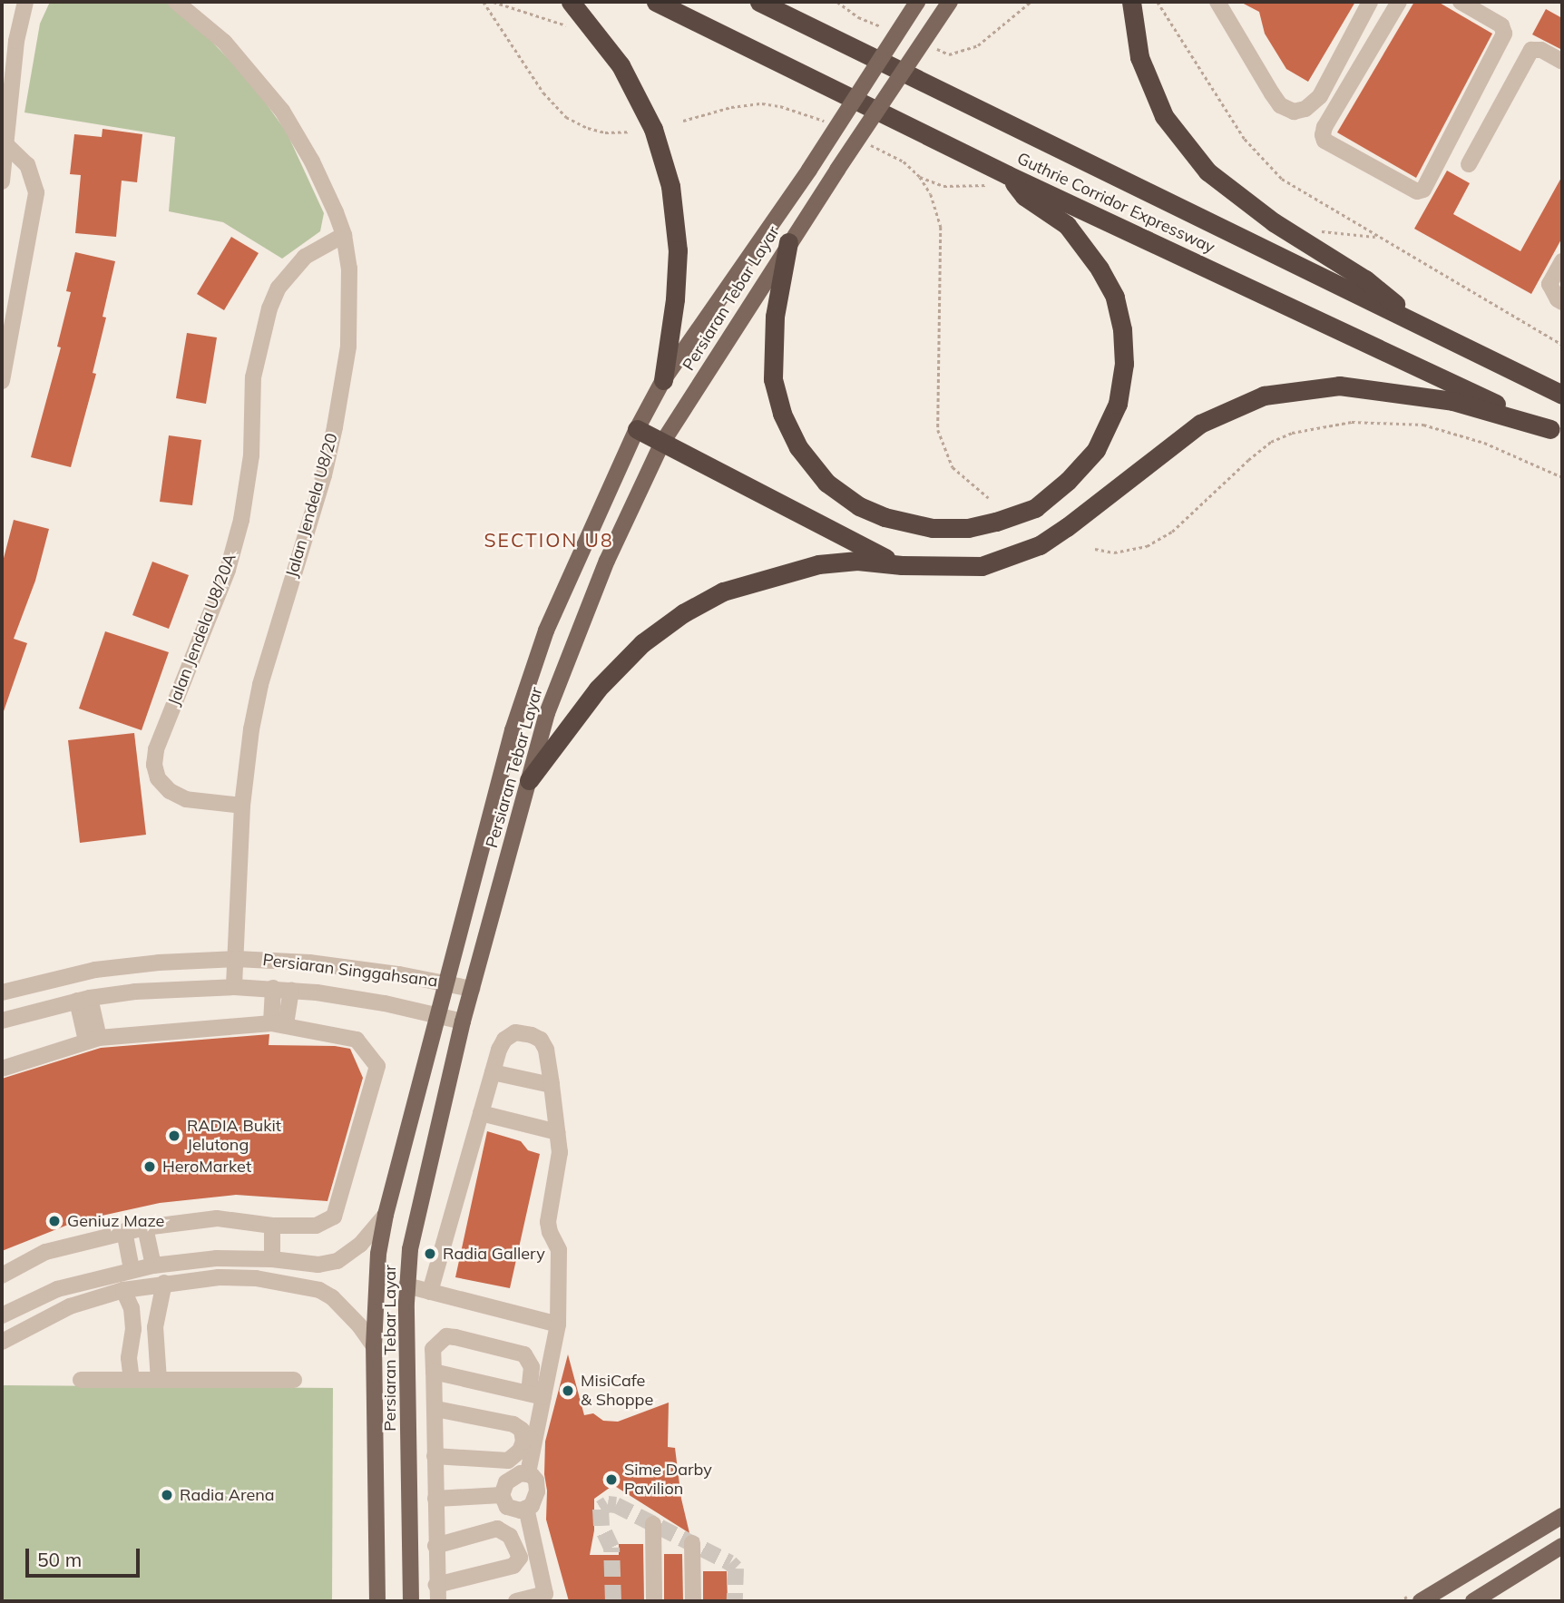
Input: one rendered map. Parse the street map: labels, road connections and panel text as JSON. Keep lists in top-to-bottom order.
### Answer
{
  "streets": {
    "highway": ["Guthrie Corridor Expressway"],
    "main road": ["Persiaran Tebar Layar"],
    "street": ["Jalan Jendela U8/20", "Jalan Jendela U8/20A", "Persiaran Singgahsana"]
  },
  "crossings": [
    ["Persiaran Tebar Layar", "Persiaran Singgahsana"],
    ["Jalan Jendela U8/20", "Jalan Jendela U8/20A"],
    ["Jalan Jendela U8/20", "Persiaran Singgahsana"]
  ],
  "districts": ["SECTION U8"],
  "places": [
    "RADIA Bukit Jelutong",
    "HeroMarket",
    "Geniuz Maze",
    "Radia Gallery",
    "MisiCafe & Shoppe",
    "Sime Darby Pavilion",
    "Radia Arena"
  ],
  "scale_bar": "50 m"
}
